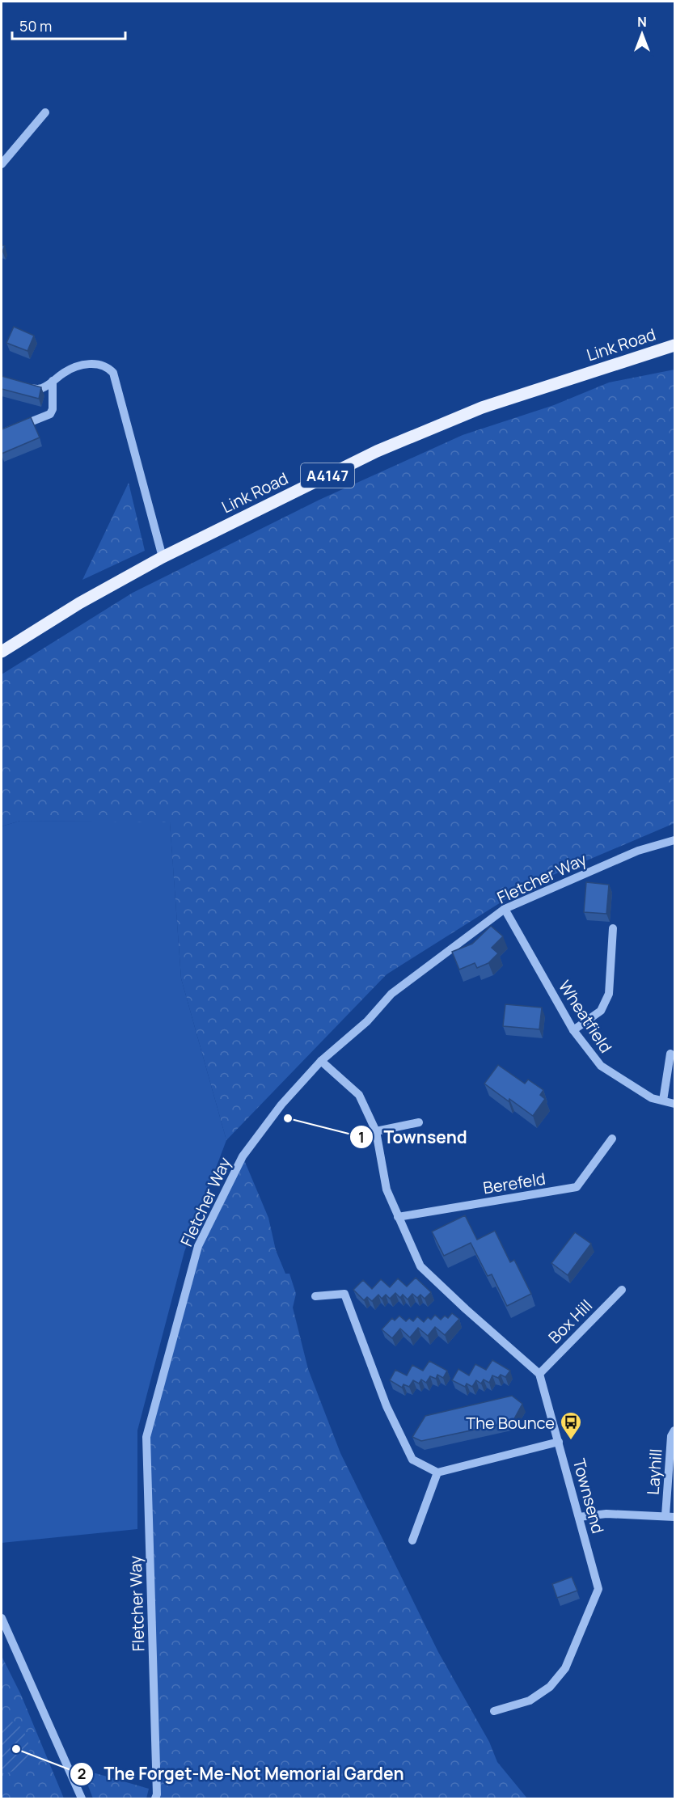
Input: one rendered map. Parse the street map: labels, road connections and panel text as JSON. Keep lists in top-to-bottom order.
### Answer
{
  "streets": {
    "main road": ["Link Road", "A4147"],
    "street": [
      "Fletcher Way",
      "Wheatfield",
      "Berefeld",
      "Box Hill",
      "Layhill",
      "Townsend"
    ]
  },
  "crossings": [
    ["Fletcher Way", "Wheatfield"],
    ["Box Hill", "Townsend"]
  ],
  "places": {
    "other": ["Townsend", "The Forget-Me-Not Memorial Garden"],
    "bus stop": ["The Bounce"]
  },
  "scale_bar": "50 m",
  "north": "top"
}
